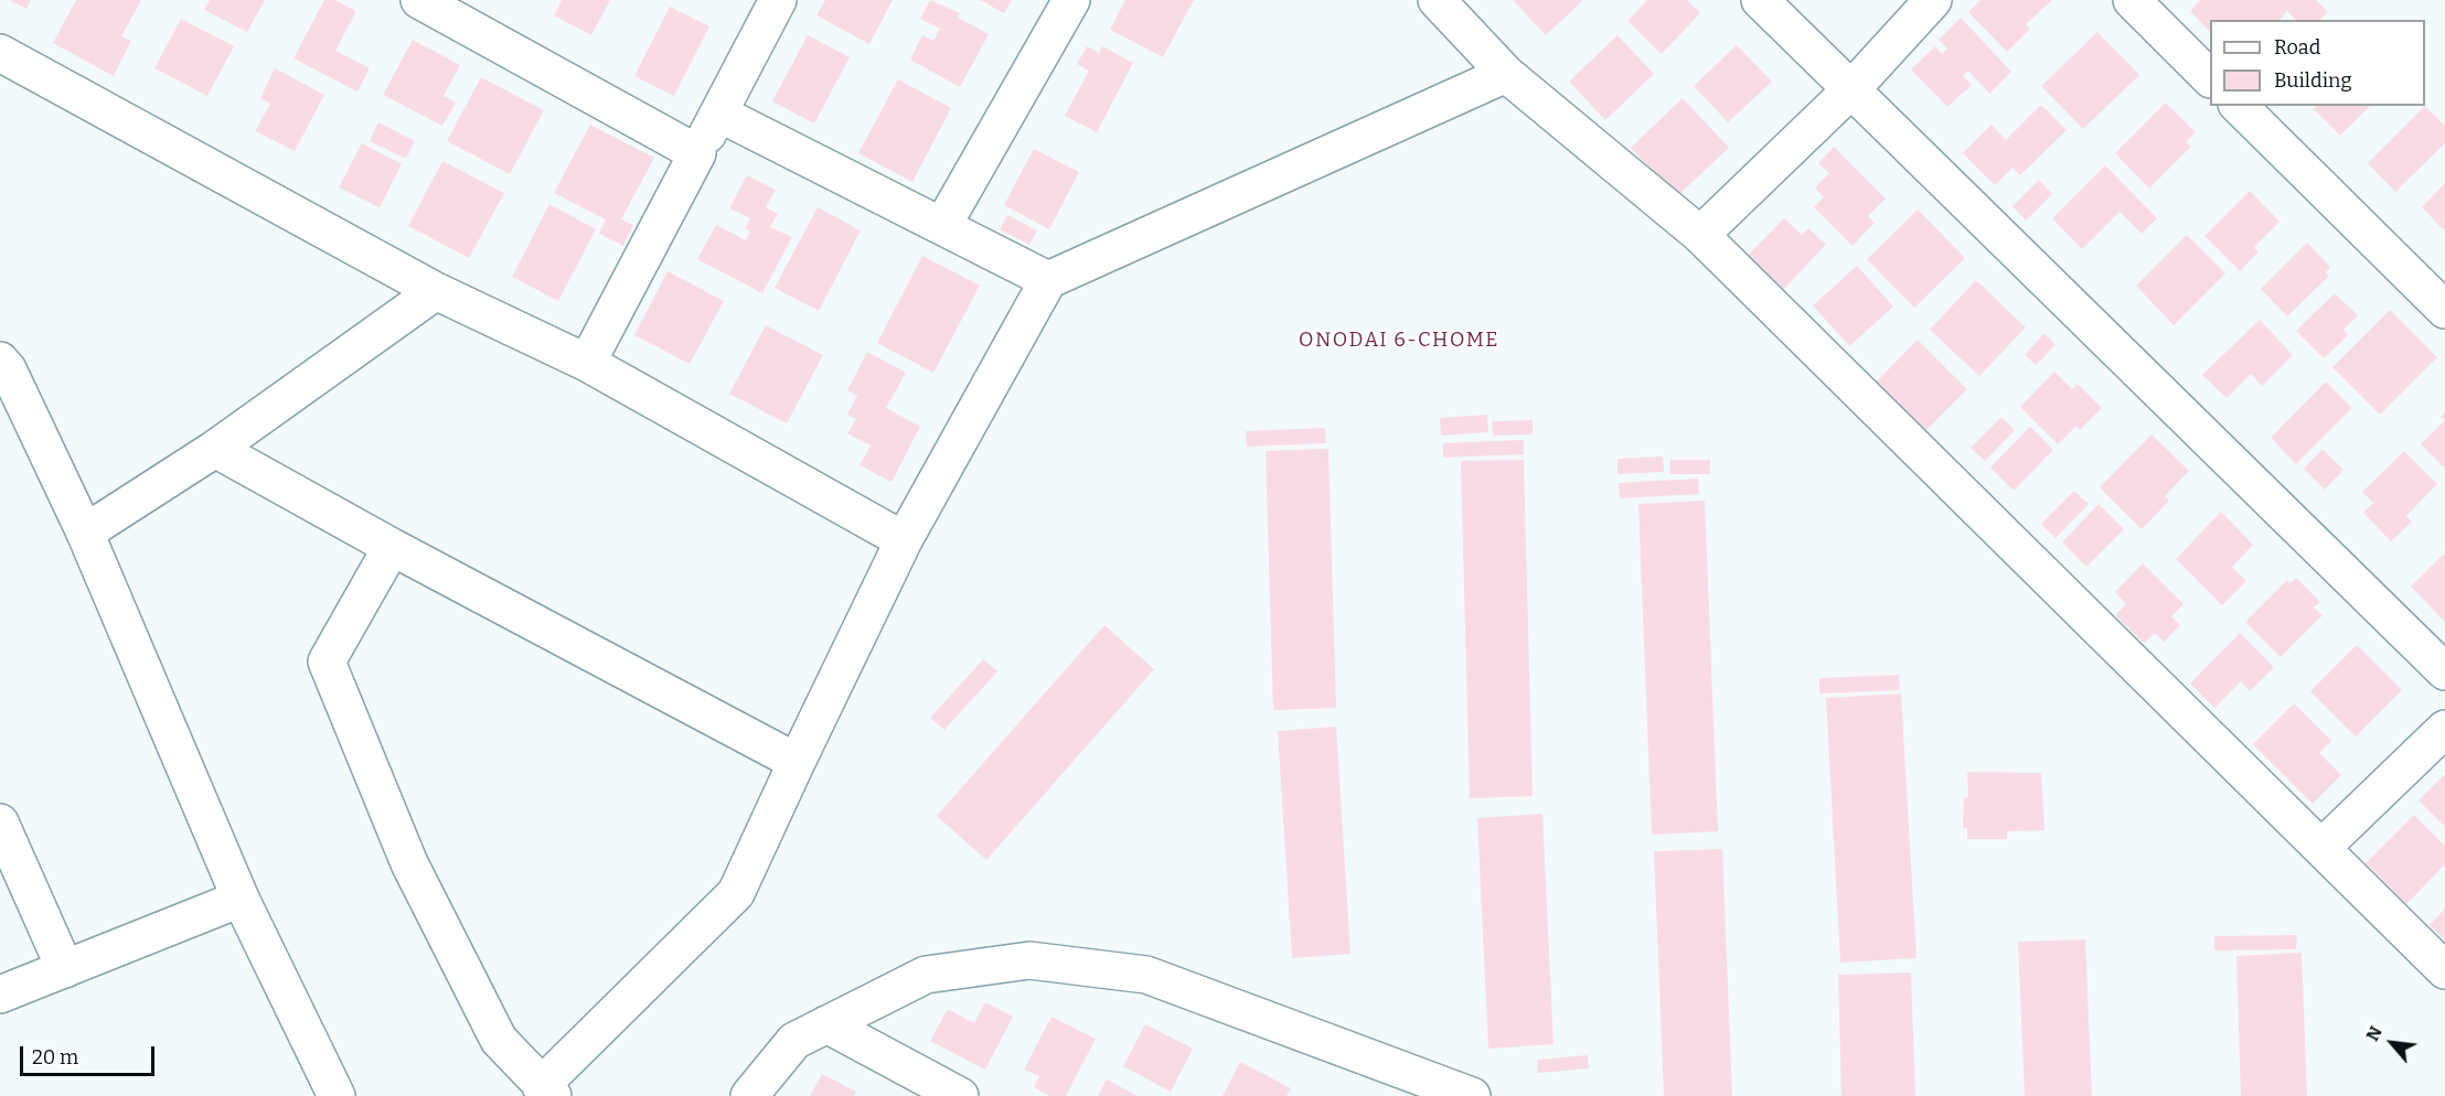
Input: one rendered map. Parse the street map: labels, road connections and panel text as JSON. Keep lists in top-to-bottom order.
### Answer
{
  "districts": ["ONODAI 6-CHOME"],
  "legend": ["Road", "Building"],
  "scale_bar": "20 m",
  "north": "top left"
}
